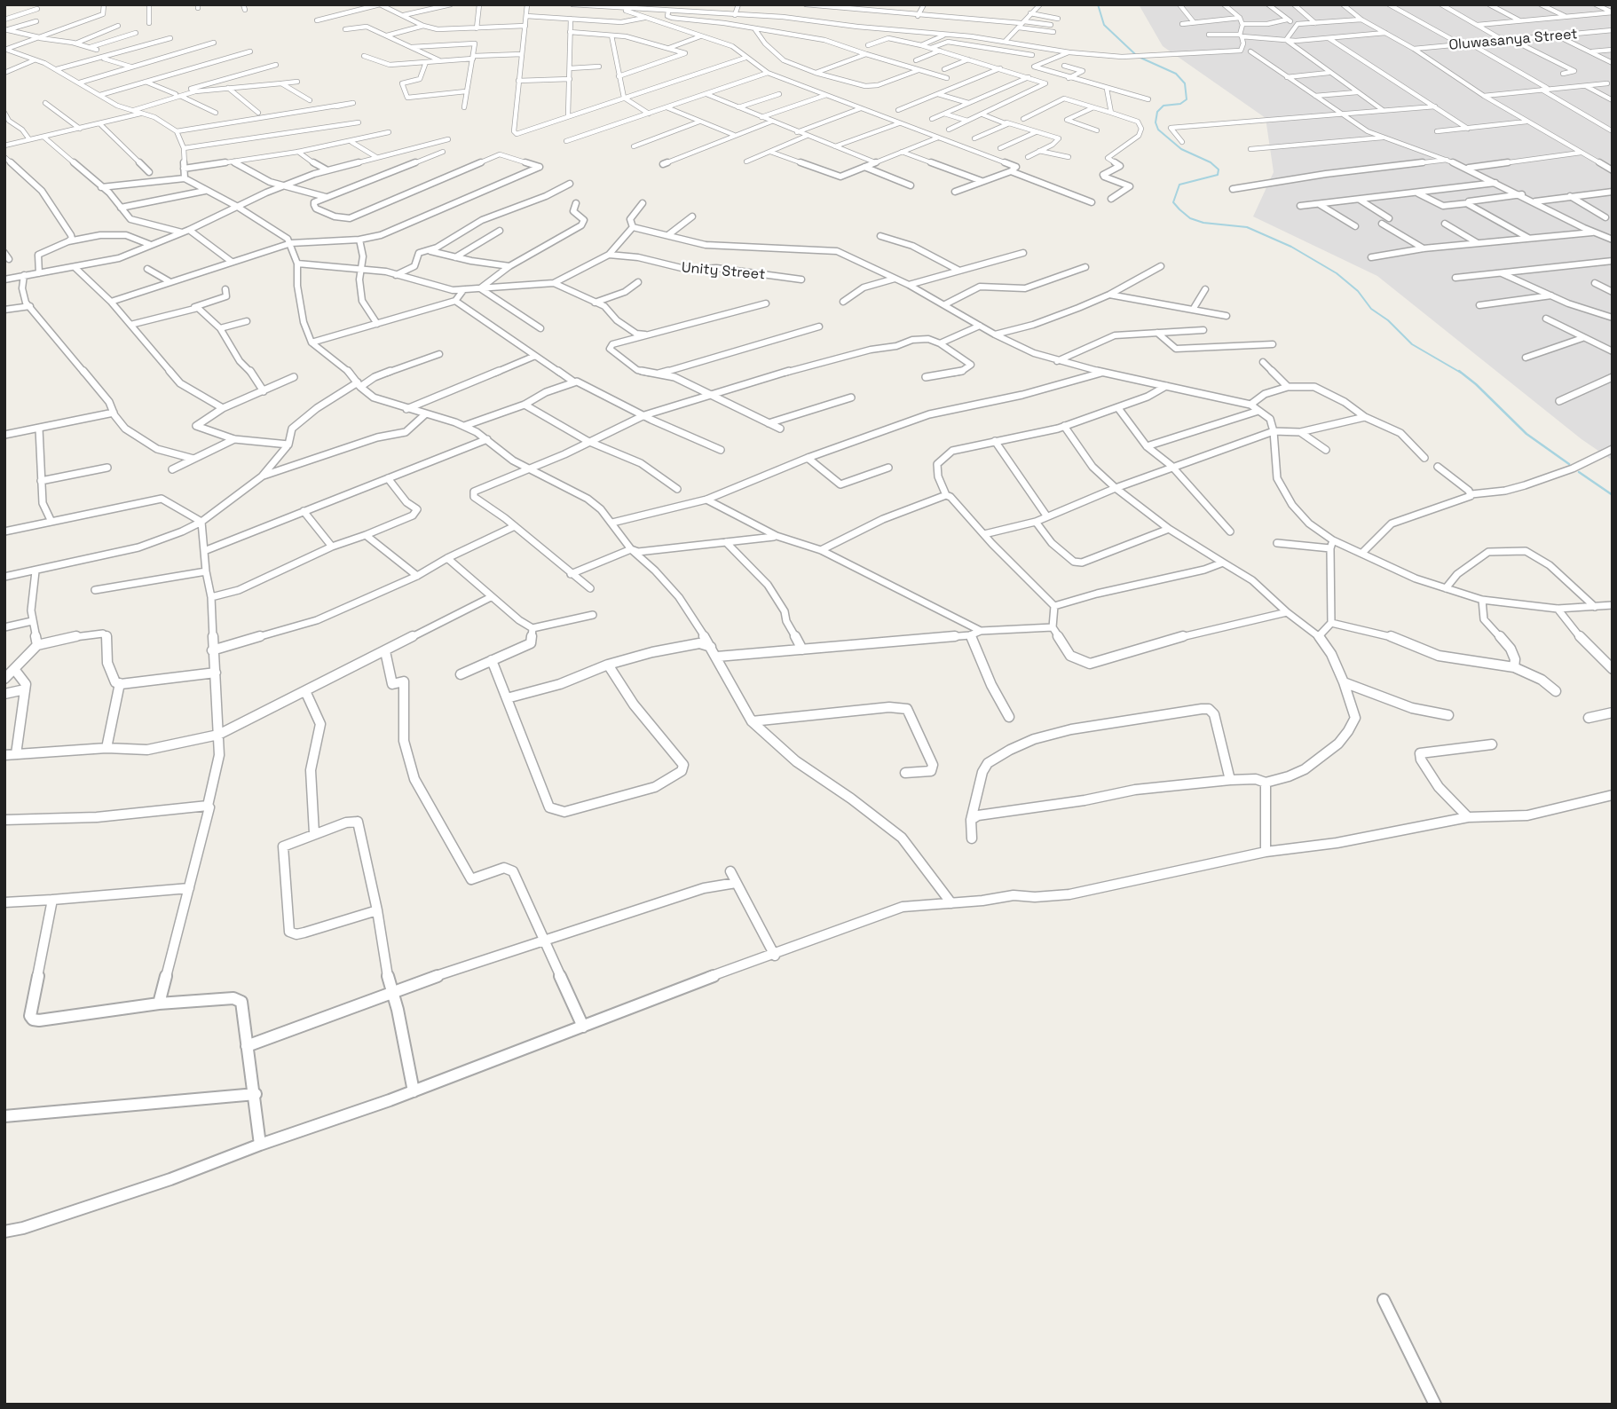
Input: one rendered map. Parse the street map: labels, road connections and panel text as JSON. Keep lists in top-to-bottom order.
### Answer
{
  "streets": {
    "street": ["Oluwasanya Street", "Unity Street"]
  }
}
